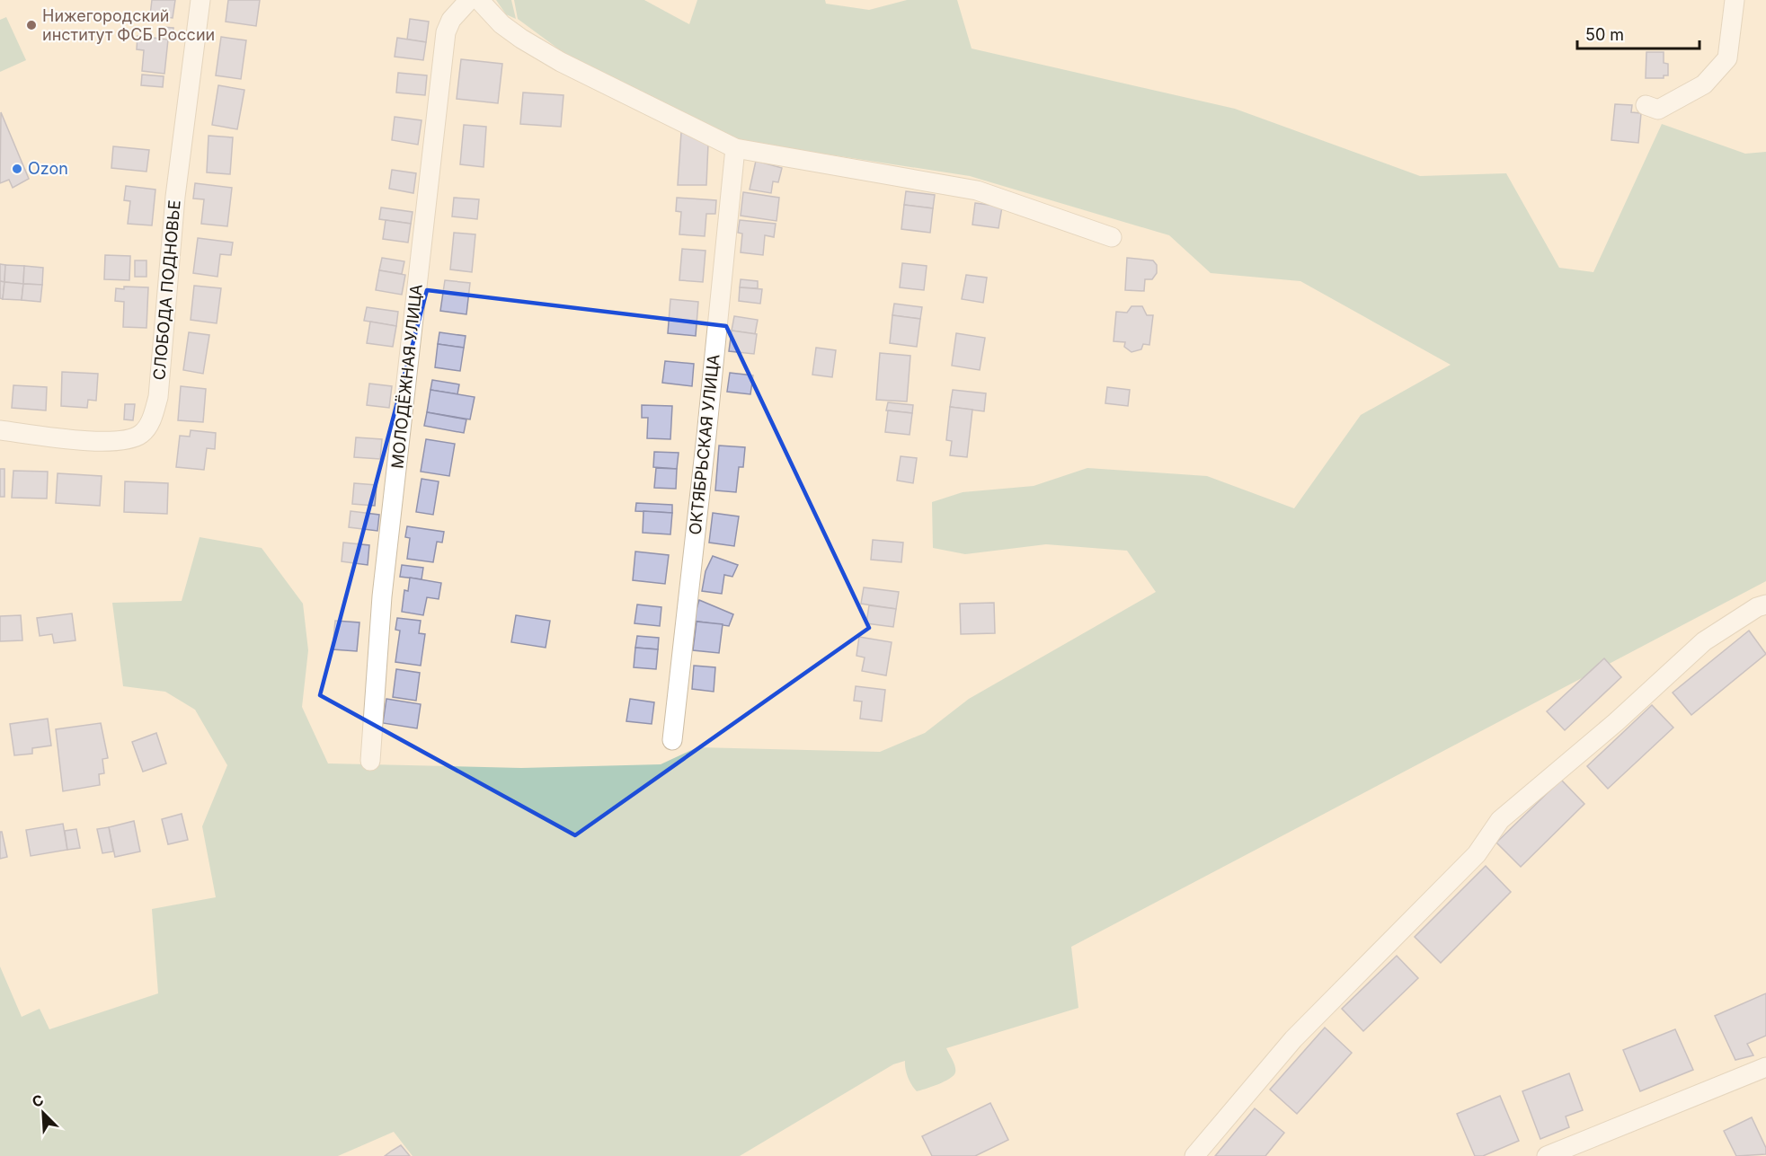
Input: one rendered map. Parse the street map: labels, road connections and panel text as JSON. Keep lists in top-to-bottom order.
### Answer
{
  "streets": {
    "street": ["СЛОБОДА ПОДНОВЬЕ", "МОЛОДЁЖНАЯ УЛИЦА", "ОКТЯБРЬСКАЯ УЛИЦА"]
  },
  "places": ["Нижегородский институт ФСБ России", "Ozon"],
  "scale_bar": "50 m",
  "north": "top left"
}
